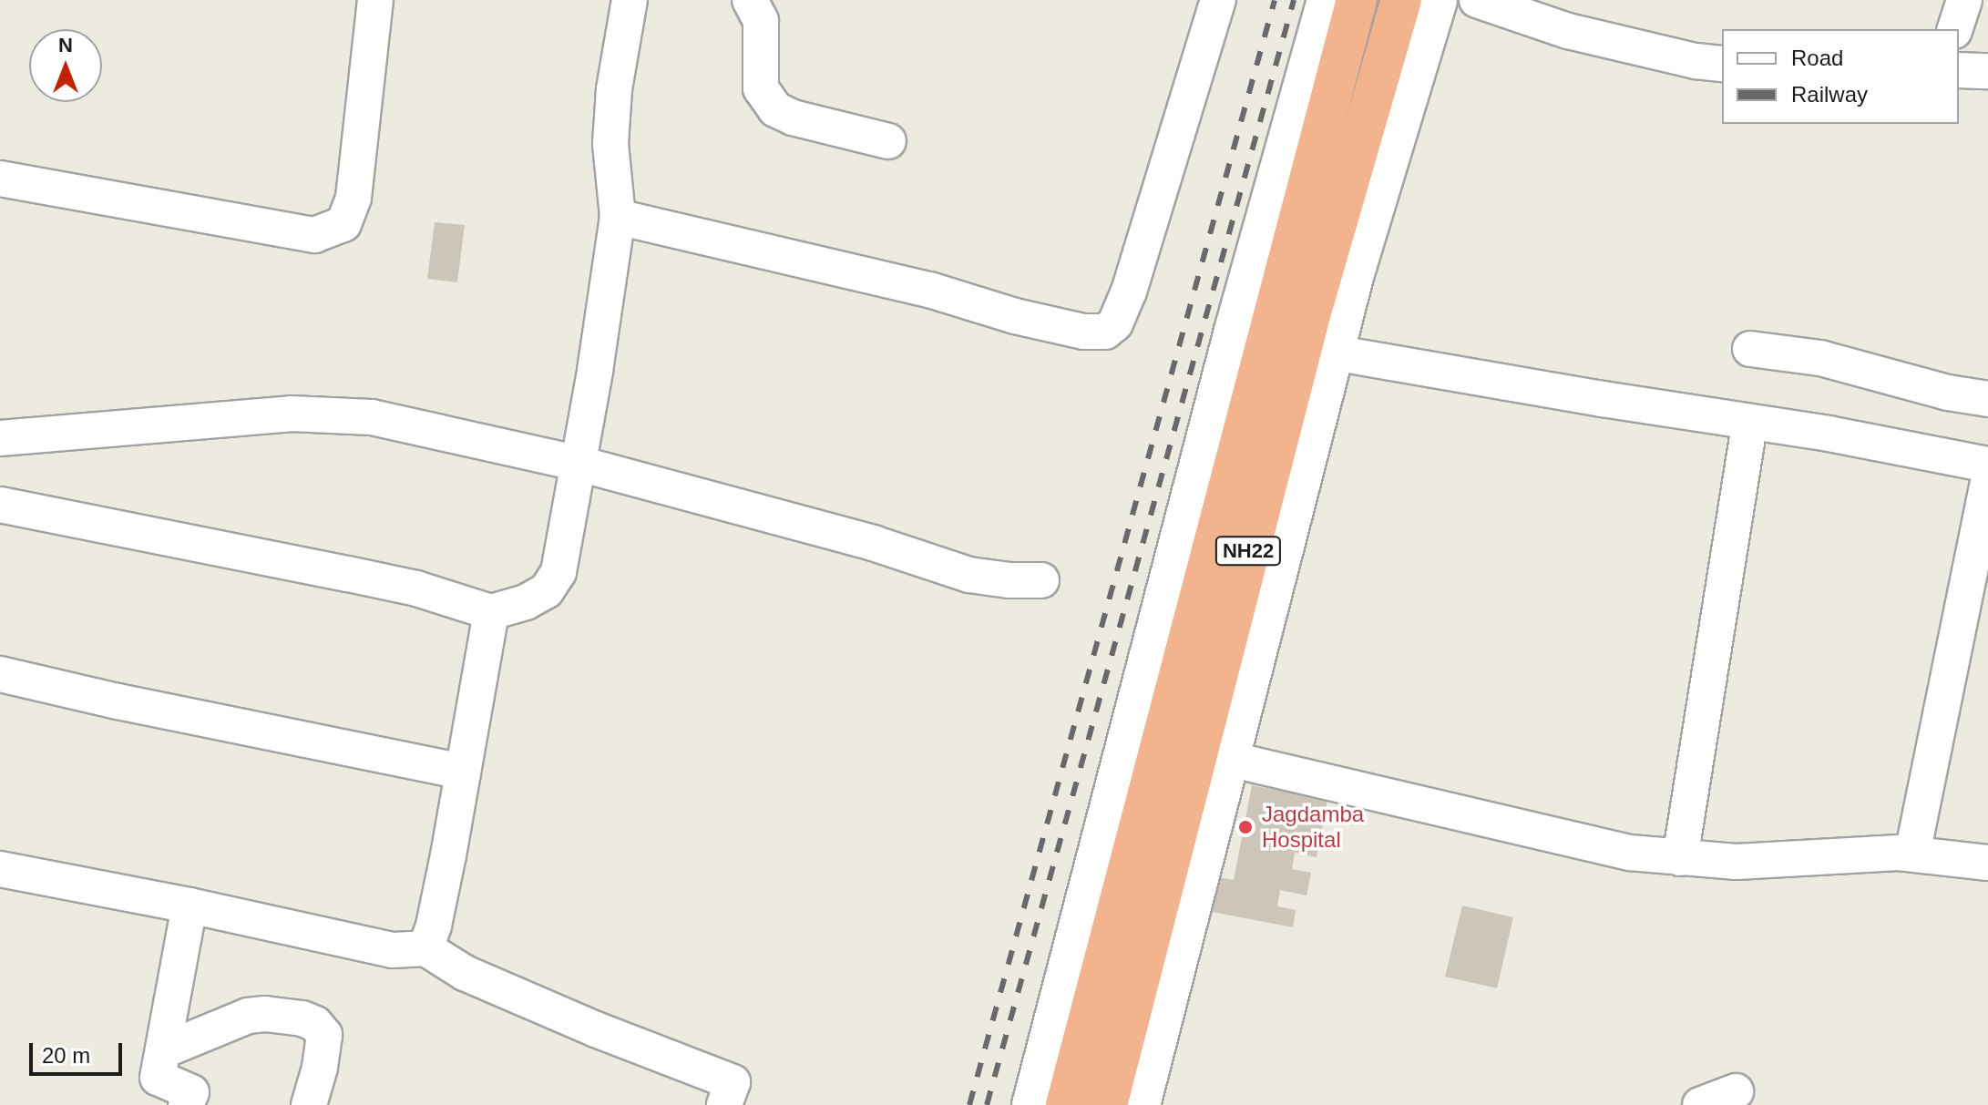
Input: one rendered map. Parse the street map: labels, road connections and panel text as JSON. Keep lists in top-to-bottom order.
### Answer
{
  "streets": {
    "highway": ["NH22"]
  },
  "places": ["Jagdamba Hospital"],
  "legend": ["Road", "Railway"],
  "scale_bar": "20 m",
  "north": "top"
}
